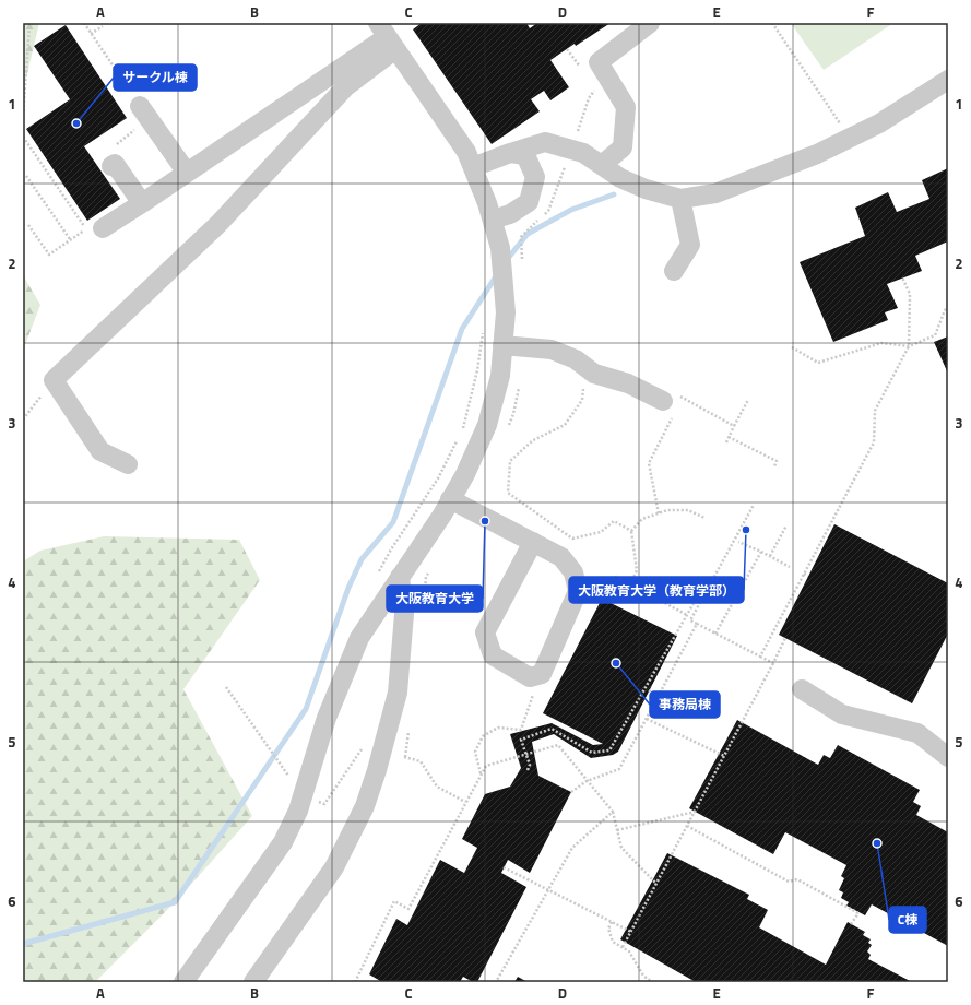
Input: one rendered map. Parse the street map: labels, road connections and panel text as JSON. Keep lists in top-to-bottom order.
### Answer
{
  "places": [
    "サークル棟",
    "大阪教育大学",
    "大阪教育大学（教育学部）",
    "事務局棟",
    "C棟"
  ],
  "grid": {
    "columns": [
      "A",
      "B",
      "C",
      "D",
      "E",
      "F"
    ],
    "rows": [
      "1",
      "2",
      "3",
      "4",
      "5",
      "6"
    ]
  }
}
